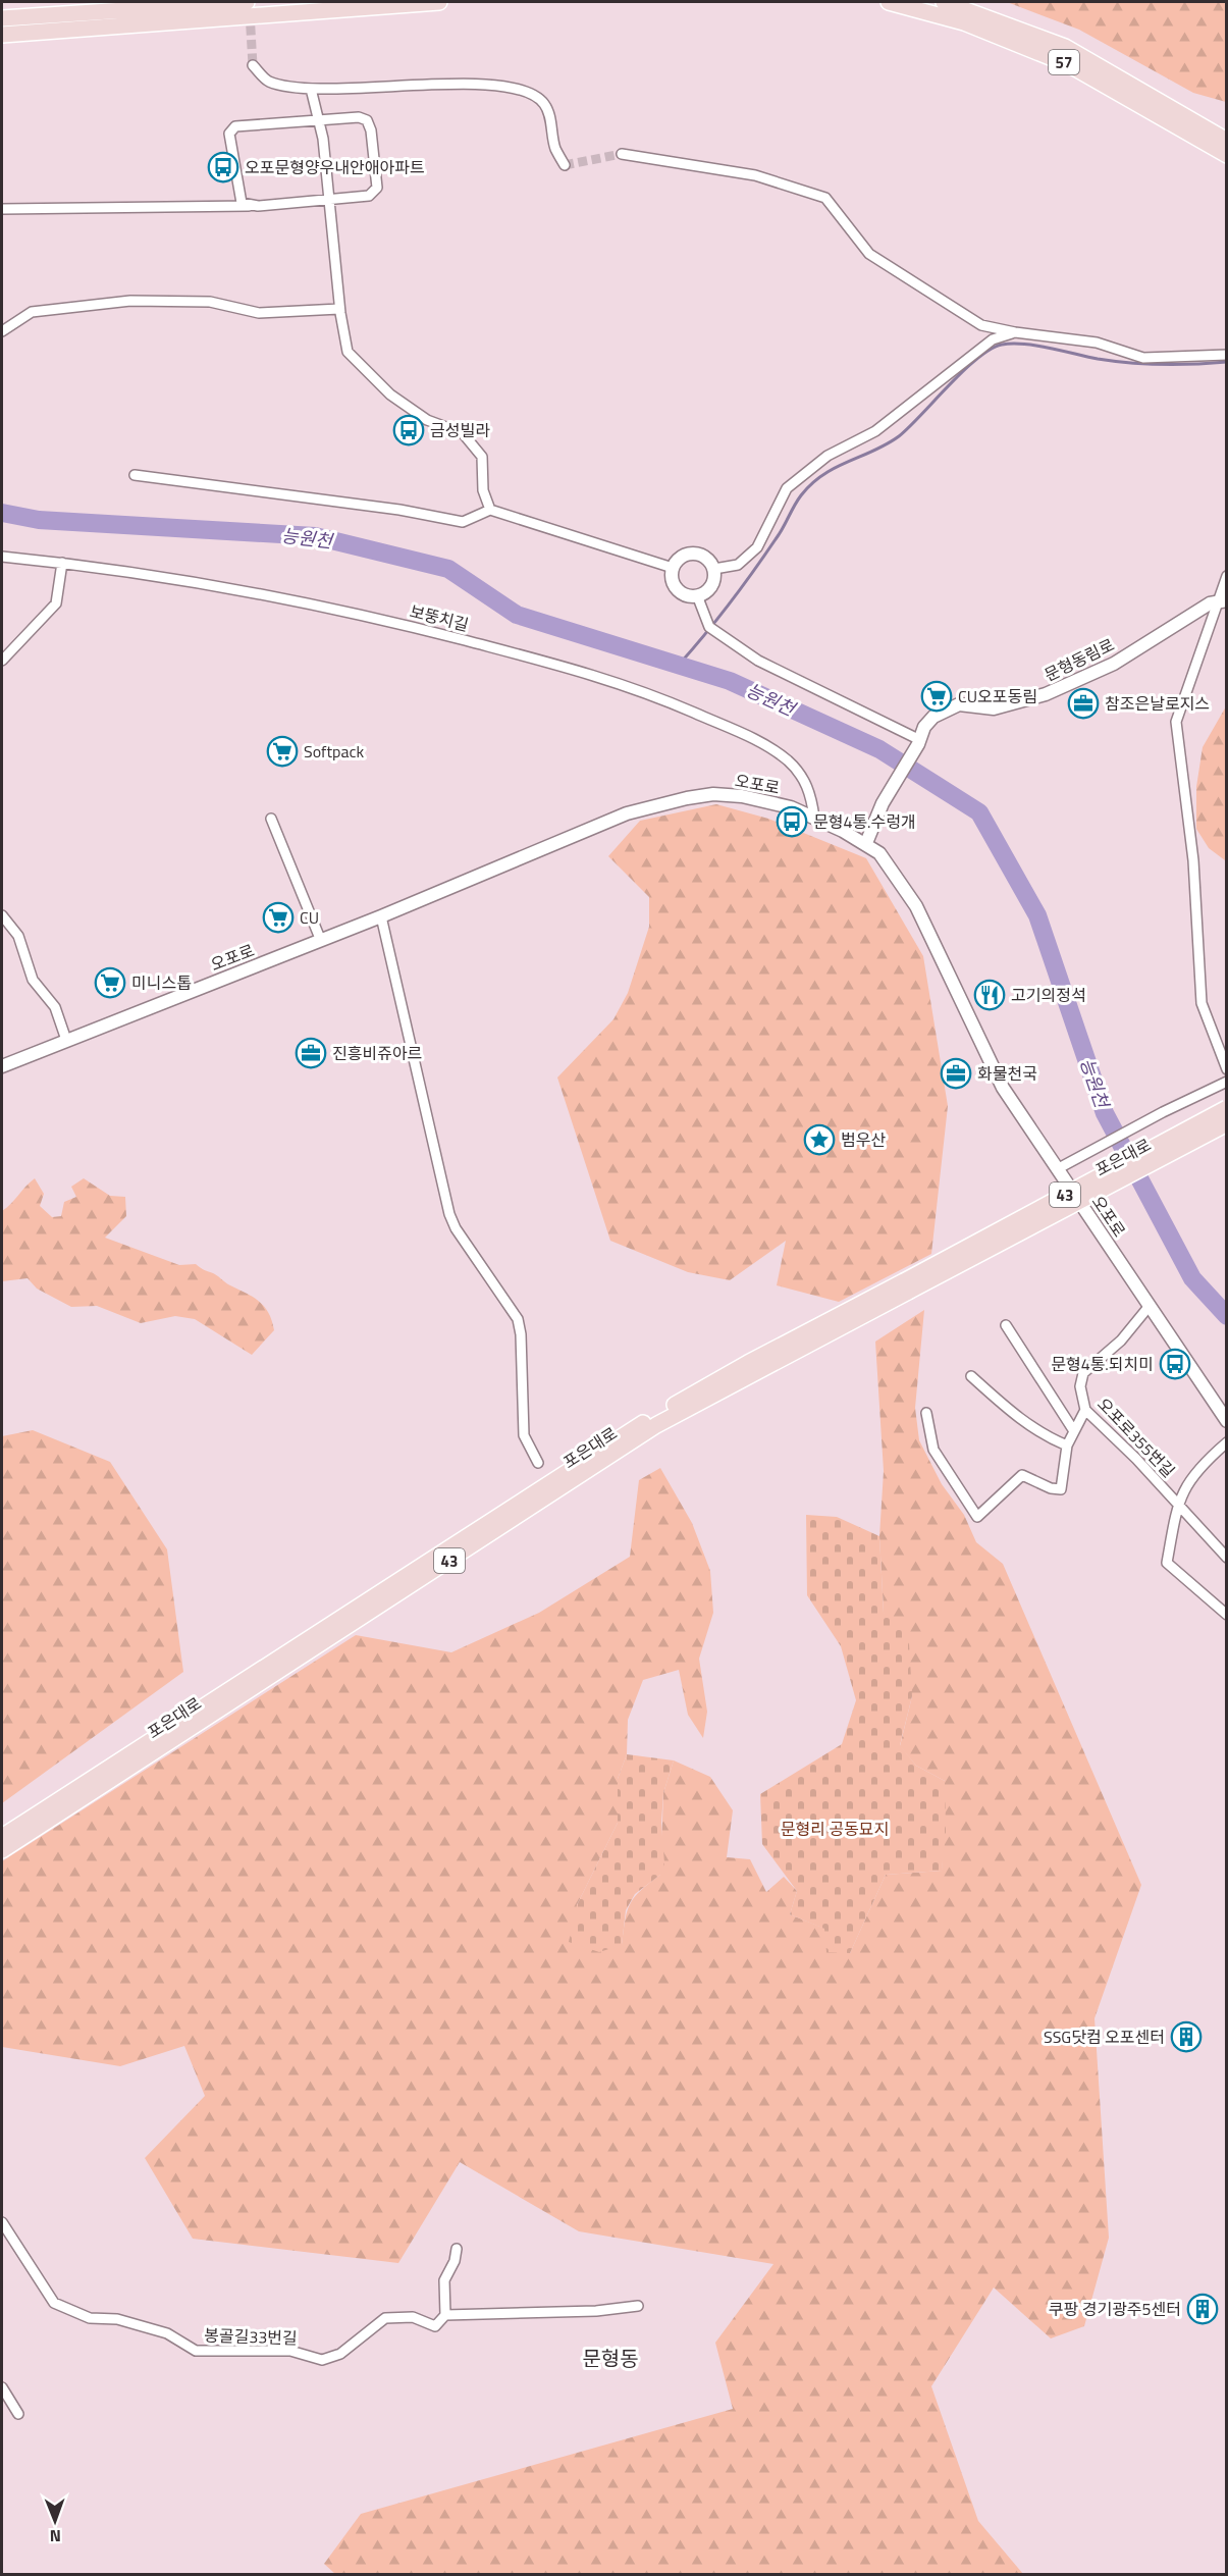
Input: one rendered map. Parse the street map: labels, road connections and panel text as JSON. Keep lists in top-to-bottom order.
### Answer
{
  "streets": {
    "highway": ["57", "포은대로", "43"],
    "street": [
      "보뚱치길",
      "문형동림로",
      "오포로",
      "오포로355번길",
      "봉골길33번길"
    ]
  },
  "crossings": [
    ["보뚱치길", "오포로"],
    ["문형동림로", "오포로"],
    ["오포로", "오포로355번길"],
    ["포은대로", "43"]
  ],
  "districts": ["문형동"],
  "water": ["능원천"],
  "parks": ["문형리 공동묘지"],
  "places": {
    "bus stop": [
      "오포문형양우내안애아파트",
      "금성빌라",
      "문형4통.수렁개",
      "문형4통.되치미"
    ],
    "supermarket": [
      "CU오포동림",
      "Softpack",
      "CU",
      "미니스톱"
    ],
    "office": ["참조은날로지스", "진흥비쥬아르", "화물천국"],
    "restaurant": ["고기의정석"],
    "place": ["범우산"],
    "building": ["SSG닷컴 오포센터", "쿠팡 경기광주5센터"]
  },
  "north": "bottom"
}
